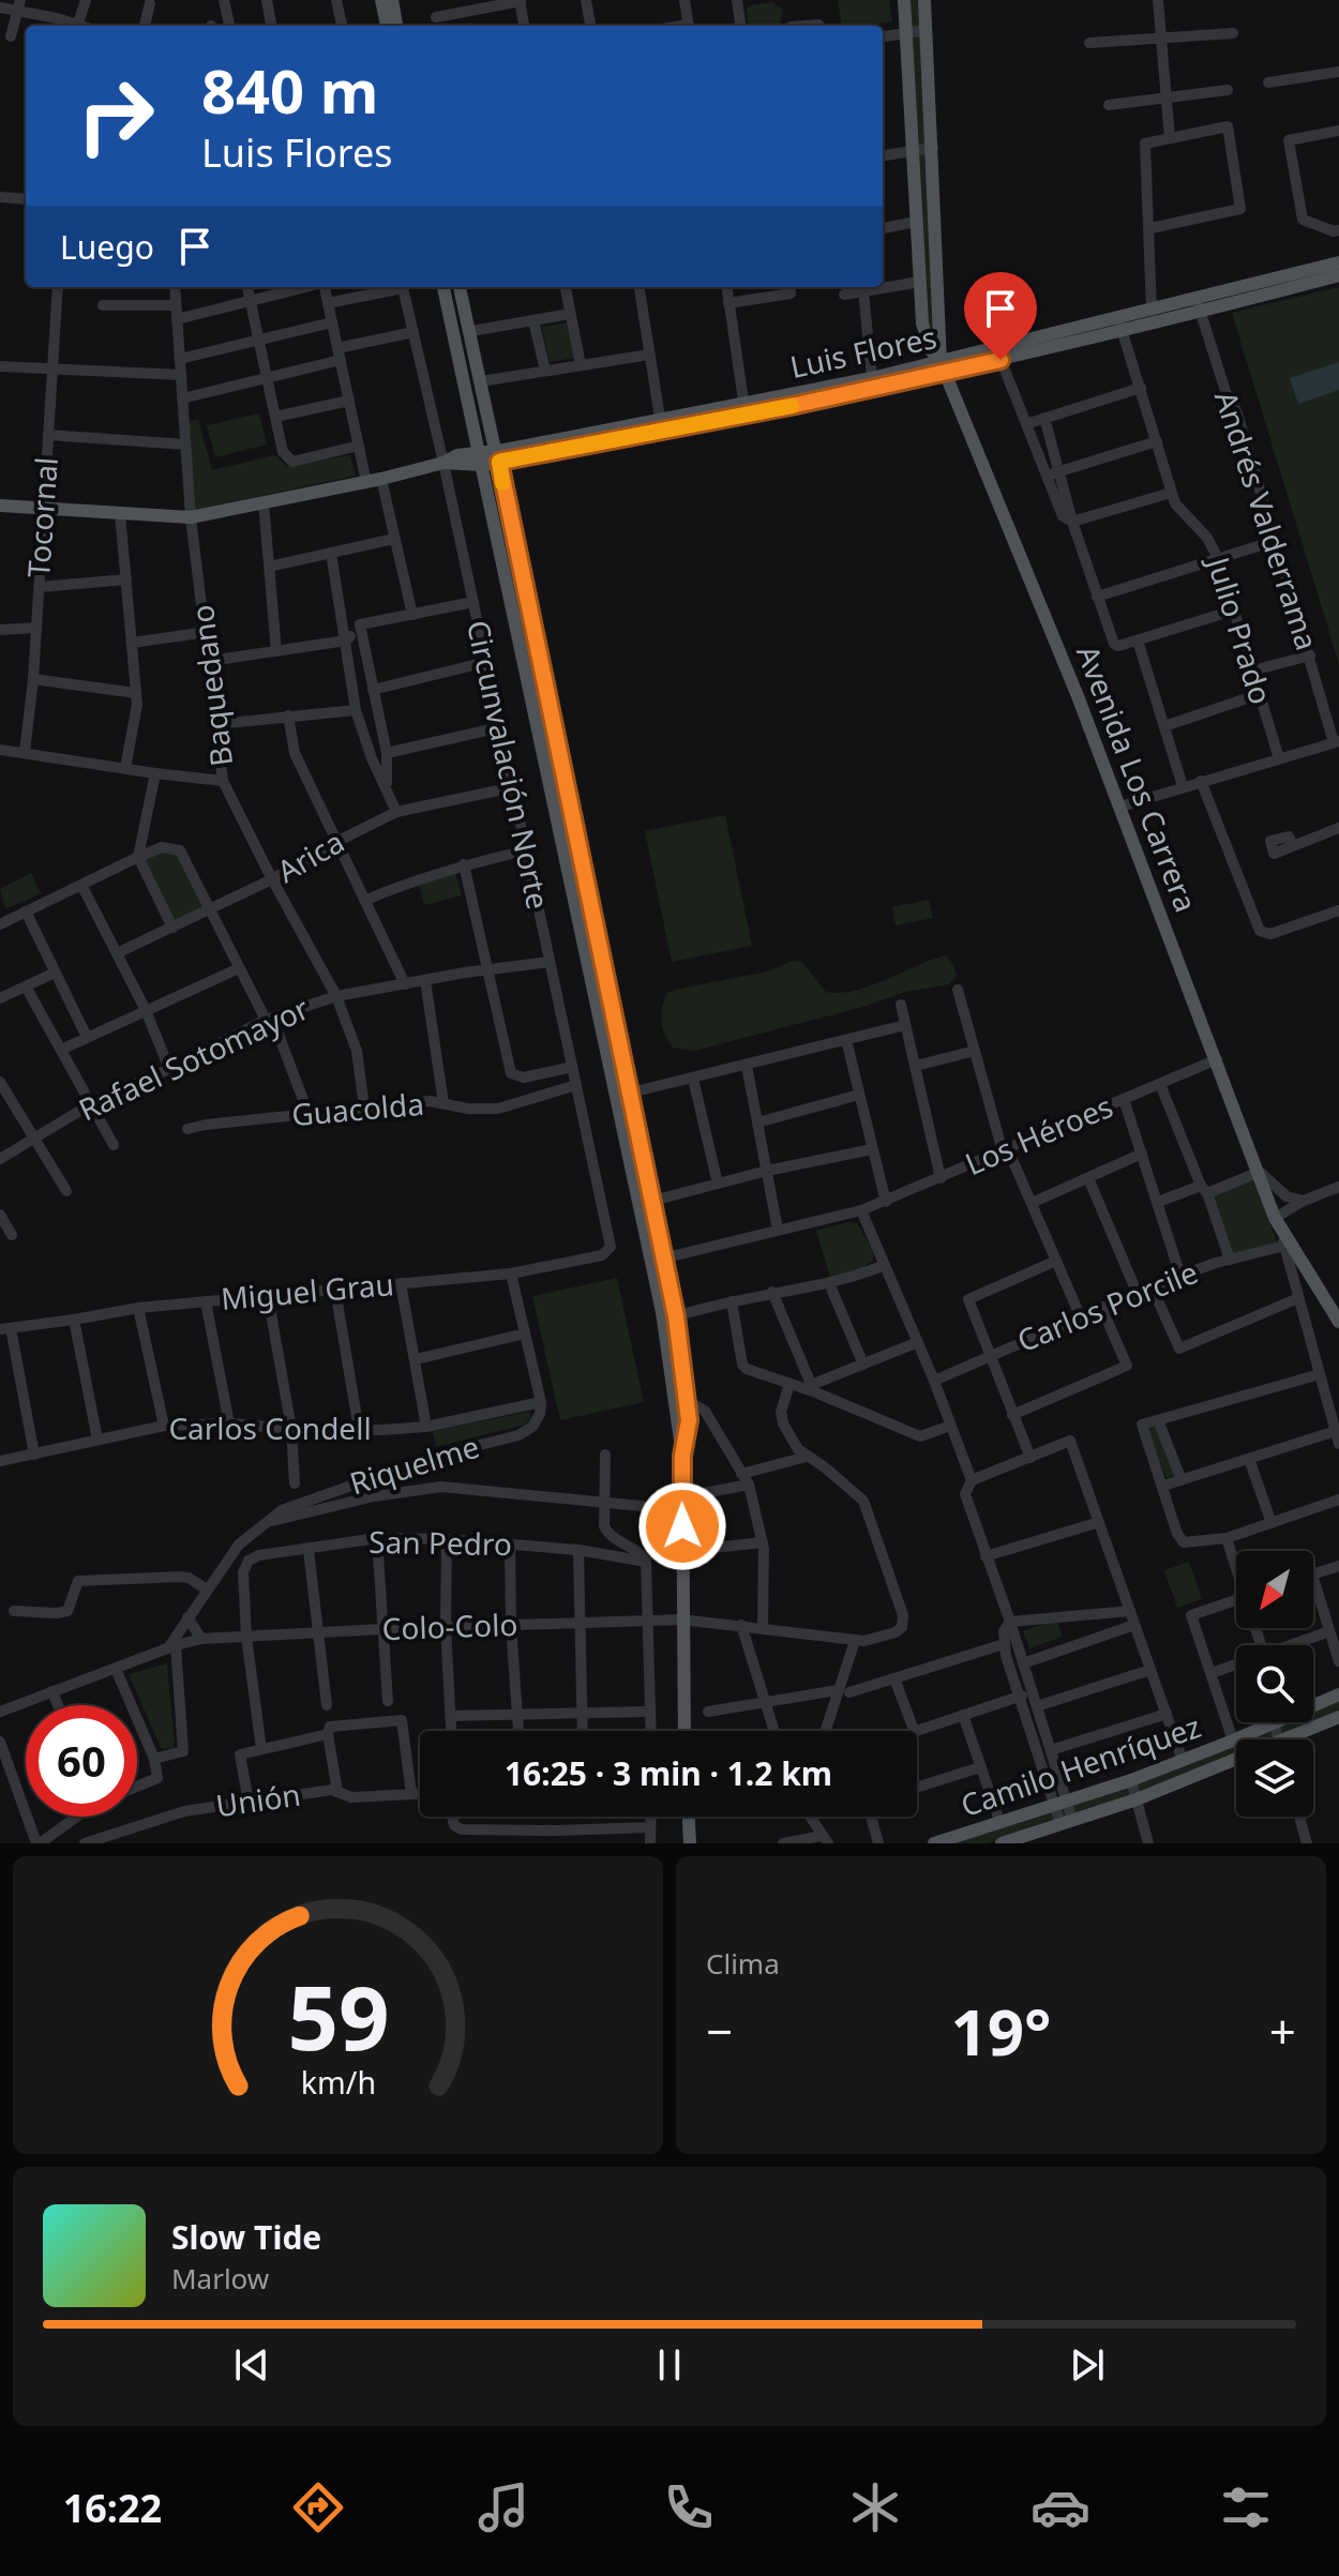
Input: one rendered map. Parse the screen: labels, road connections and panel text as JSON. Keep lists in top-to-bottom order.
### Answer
{
  "streets": {
    "main road": ["Luis Flores", "Avenida Los Carrera", "Camilo Henríquez"],
    "street": [
      "Tocornal",
      "Andrés Valderrama",
      "Julio Prado",
      "Baquedano",
      "Circunvalación Norte",
      "Arica",
      "Rafael Sotomayor",
      "Guacolda",
      "Los Héroes",
      "Miguel Grau",
      "Carlos Porcile",
      "Carlos Condell",
      "Riquelme",
      "San Pedro",
      "Colo-Colo",
      "Unión"
    ]
  },
  "crossings": [
    ["Luis Flores", "Tocornal"],
    ["Luis Flores", "Andrés Valderrama"],
    ["Luis Flores", "Julio Prado"],
    ["Luis Flores", "Baquedano"],
    ["Luis Flores", "Circunvalación Norte"],
    ["Luis Flores", "Avenida Los Carrera"],
    ["Baquedano", "Arica"],
    ["Baquedano", "Rafael Sotomayor"],
    ["Baquedano", "Guacolda"],
    ["Circunvalación Norte", "Arica"],
    ["Circunvalación Norte", "Rafael Sotomayor"],
    ["Circunvalación Norte", "Guacolda"],
    ["Circunvalación Norte", "Miguel Grau"],
    ["Avenida Los Carrera", "Los Héroes"],
    ["Carlos Condell", "Riquelme"],
    ["Riquelme", "Colo-Colo"],
    ["San Pedro", "Colo-Colo"]
  ],
  "north": "bottom left",
  "page": {
    "turn": ["840 m", "Luis Flores"],
    "then": "Luego",
    "limit": "60",
    "trip": "16:25 · 3 min · 1.2 km",
    "tile": "Clima",
    "heat": ["−", "19°", "+"],
    "song": ["Slow Tide", "Marlow"],
    "tabs": "16:22",
    "gauge": ["59", "km/h"]
  }
}
